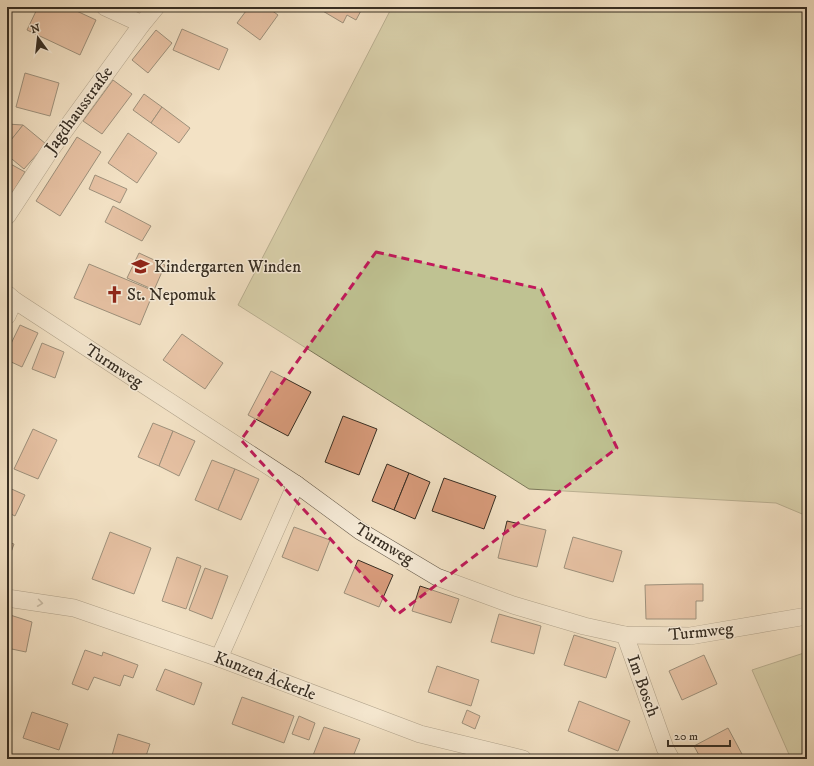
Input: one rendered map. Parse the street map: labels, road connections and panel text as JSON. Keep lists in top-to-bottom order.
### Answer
{
  "streets": {
    "street": [
      "Jagdhausstraße",
      "Turmweg",
      "Kunzen Äckerle",
      "Im Bosch"
    ]
  },
  "crossings": [
    ["Turmweg", "Im Bosch"]
  ],
  "one_way": ["Kunzen Äckerle"],
  "places": {
    "school or university": ["Kindergarten Winden"],
    "church": ["St. Nepomuk"]
  },
  "scale_bar": "20 m",
  "north": "top"
}
